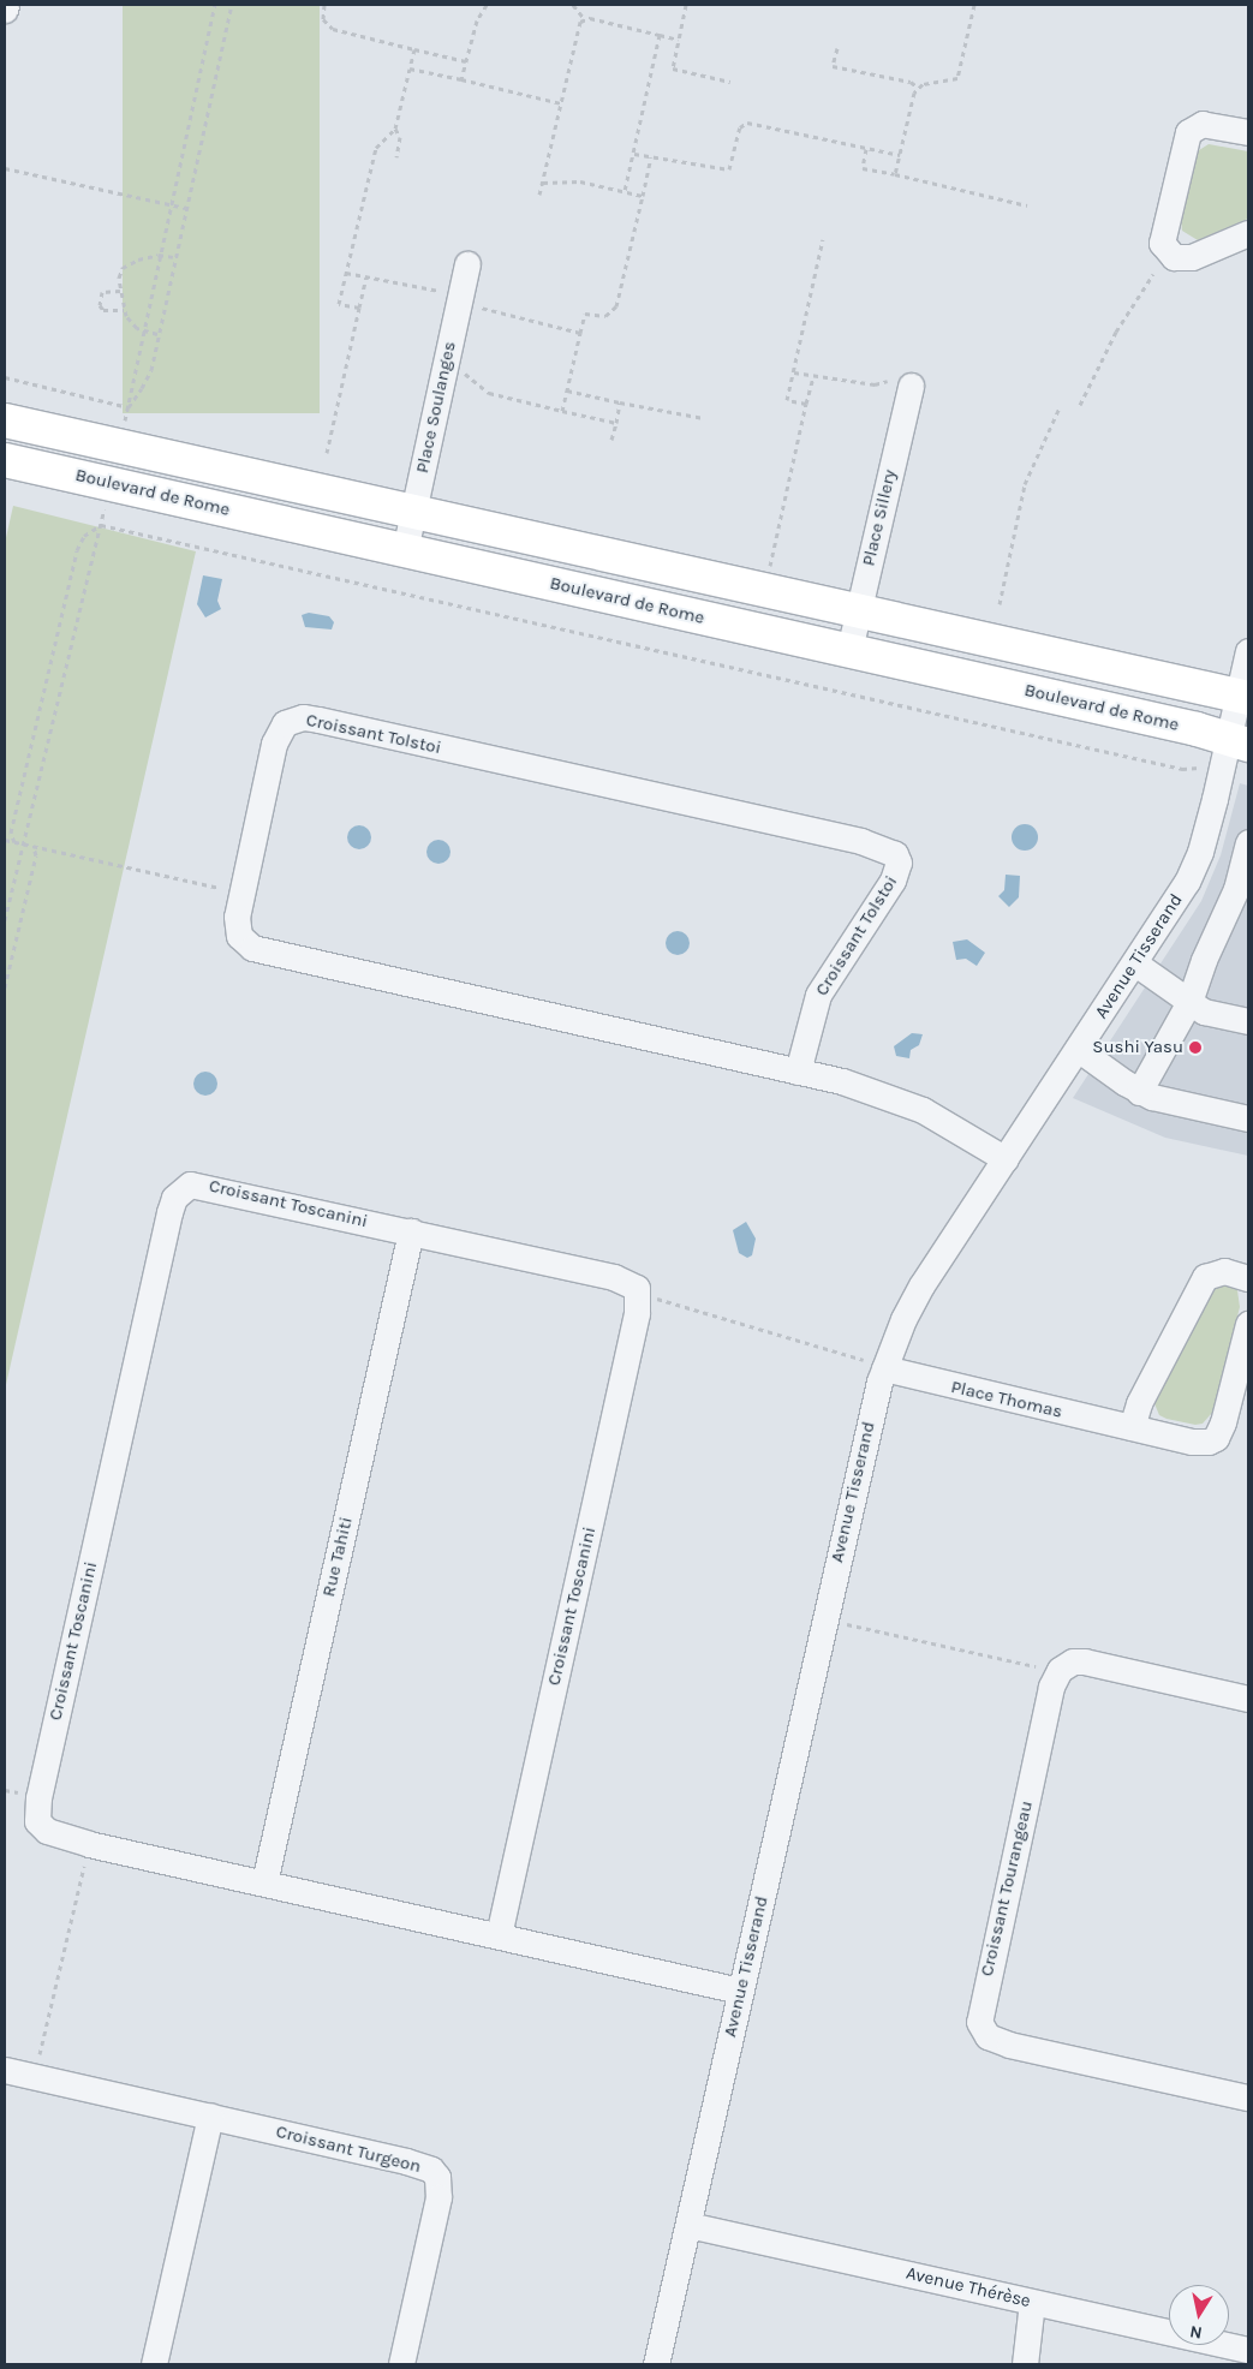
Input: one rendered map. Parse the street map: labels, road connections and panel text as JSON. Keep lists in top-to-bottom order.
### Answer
{
  "streets": {
    "main road": ["Boulevard de Rome"],
    "street": [
      "Place Soulanges",
      "Place Sillery",
      "Croissant Tolstoi",
      "Avenue Tisserand",
      "Croissant Toscanini",
      "Place Thomas",
      "Rue Tahiti",
      "Croissant Tourangeau",
      "Croissant Turgeon",
      "Avenue Thérèse"
    ]
  },
  "crossings": [
    ["Place Soulanges", "Boulevard de Rome"],
    ["Boulevard de Rome", "Place Sillery"],
    ["Boulevard de Rome", "Avenue Tisserand"],
    ["Croissant Tolstoi", "Avenue Tisserand"],
    ["Avenue Tisserand", "Croissant Toscanini"],
    ["Avenue Tisserand", "Place Thomas"],
    ["Avenue Tisserand", "Avenue Thérèse"],
    ["Croissant Toscanini", "Rue Tahiti"]
  ],
  "places": ["Sushi Yasu"],
  "north": "bottom"
}
